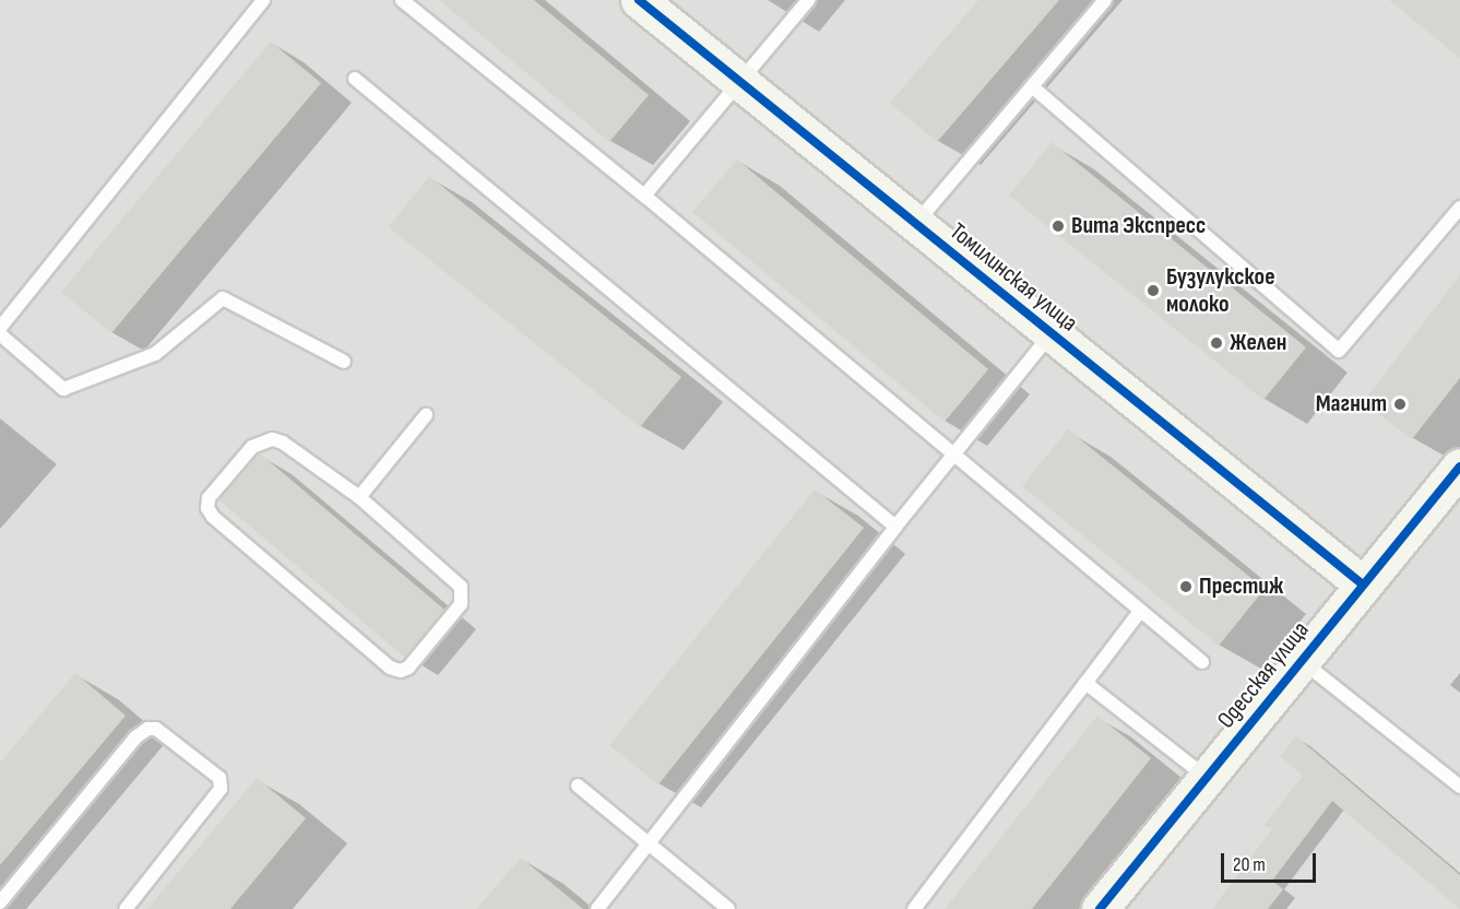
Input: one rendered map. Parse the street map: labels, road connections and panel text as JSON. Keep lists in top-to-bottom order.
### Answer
{
  "streets": {
    "street": ["Томилинская улица", "Одесская улица"]
  },
  "crossings": [
    ["Томилинская улица", "Одесская улица"]
  ],
  "places": [
    "Вита Экспресс",
    "Бузулукское молоко",
    "Желен",
    "Магнит",
    "Престиж"
  ],
  "scale_bar": "20 m"
}
